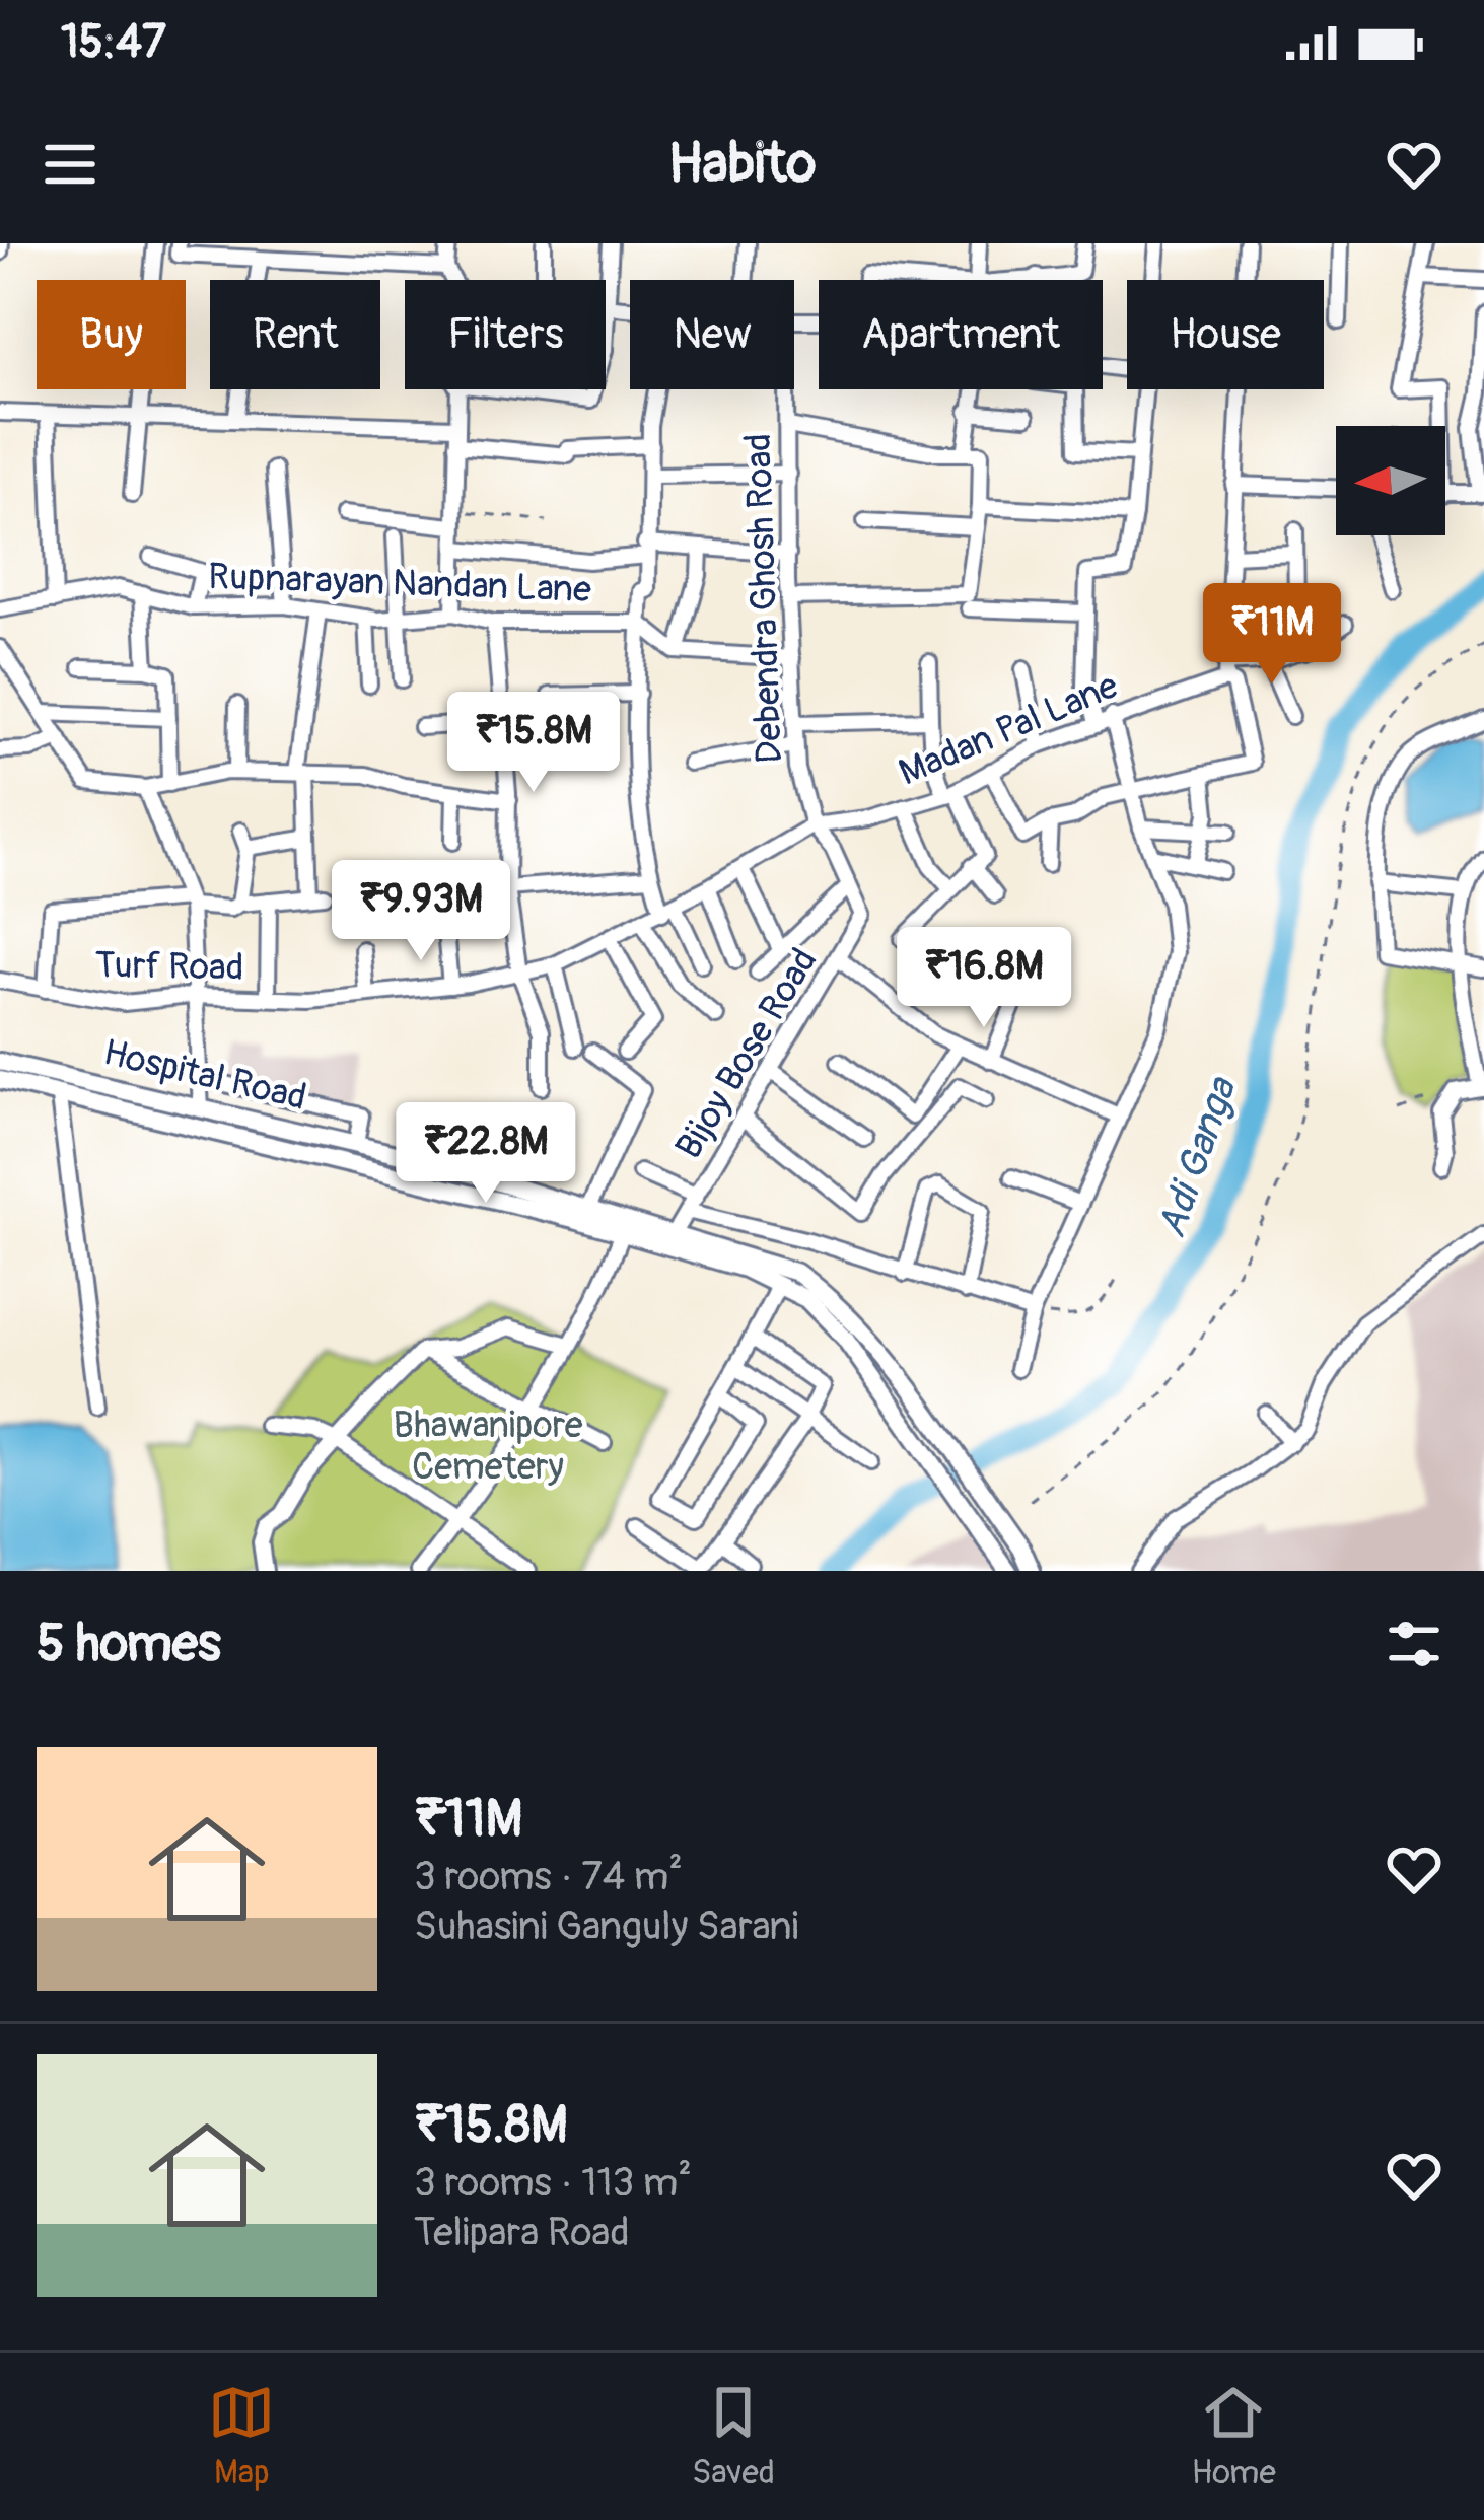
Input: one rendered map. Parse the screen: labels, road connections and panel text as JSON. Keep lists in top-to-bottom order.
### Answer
{
  "streets": {
    "main road": ["Hospital Road"],
    "street": [
      "Rupnarayan Nandan Lane",
      "Debendra Ghosh Road",
      "Madan Pal Lane",
      "Turf Road",
      "Bijoy Bose Road"
    ]
  },
  "crossings": [
    ["Debendra Ghosh Road", "Madan Pal Lane"],
    ["Debendra Ghosh Road", "Turf Road"],
    ["Debendra Ghosh Road", "Bijoy Bose Road"],
    ["Madan Pal Lane", "Turf Road"],
    ["Madan Pal Lane", "Bijoy Bose Road"],
    ["Turf Road", "Bijoy Bose Road"],
    ["Bijoy Bose Road", "Hospital Road"]
  ],
  "water": ["Adi Ganga"],
  "parks": ["Bhawanipore Cemetery"],
  "north": "left",
  "page": {
    "status": "15:47",
    "header": "Habito",
    "chip": [
      "Buy",
      "Rent",
      "Filters",
      "New",
      "Apartment",
      "House"
    ],
    "price": [
      "₹11M",
      "₹15.8M",
      "₹9.93M",
      "₹16.8M",
      "₹22.8M"
    ],
    "heading": "5 homes",
    "list": [
      {
        "name": "₹11M",
        "note": "3 rooms · 74 m² · Suhasini Ganguly Sarani"
      },
      {
        "name": "₹15.8M",
        "note": "3 rooms · 113 m² · Telipara Road"
      }
    ],
    "tabs": ["Map", "Saved", "Home"]
  }
}
